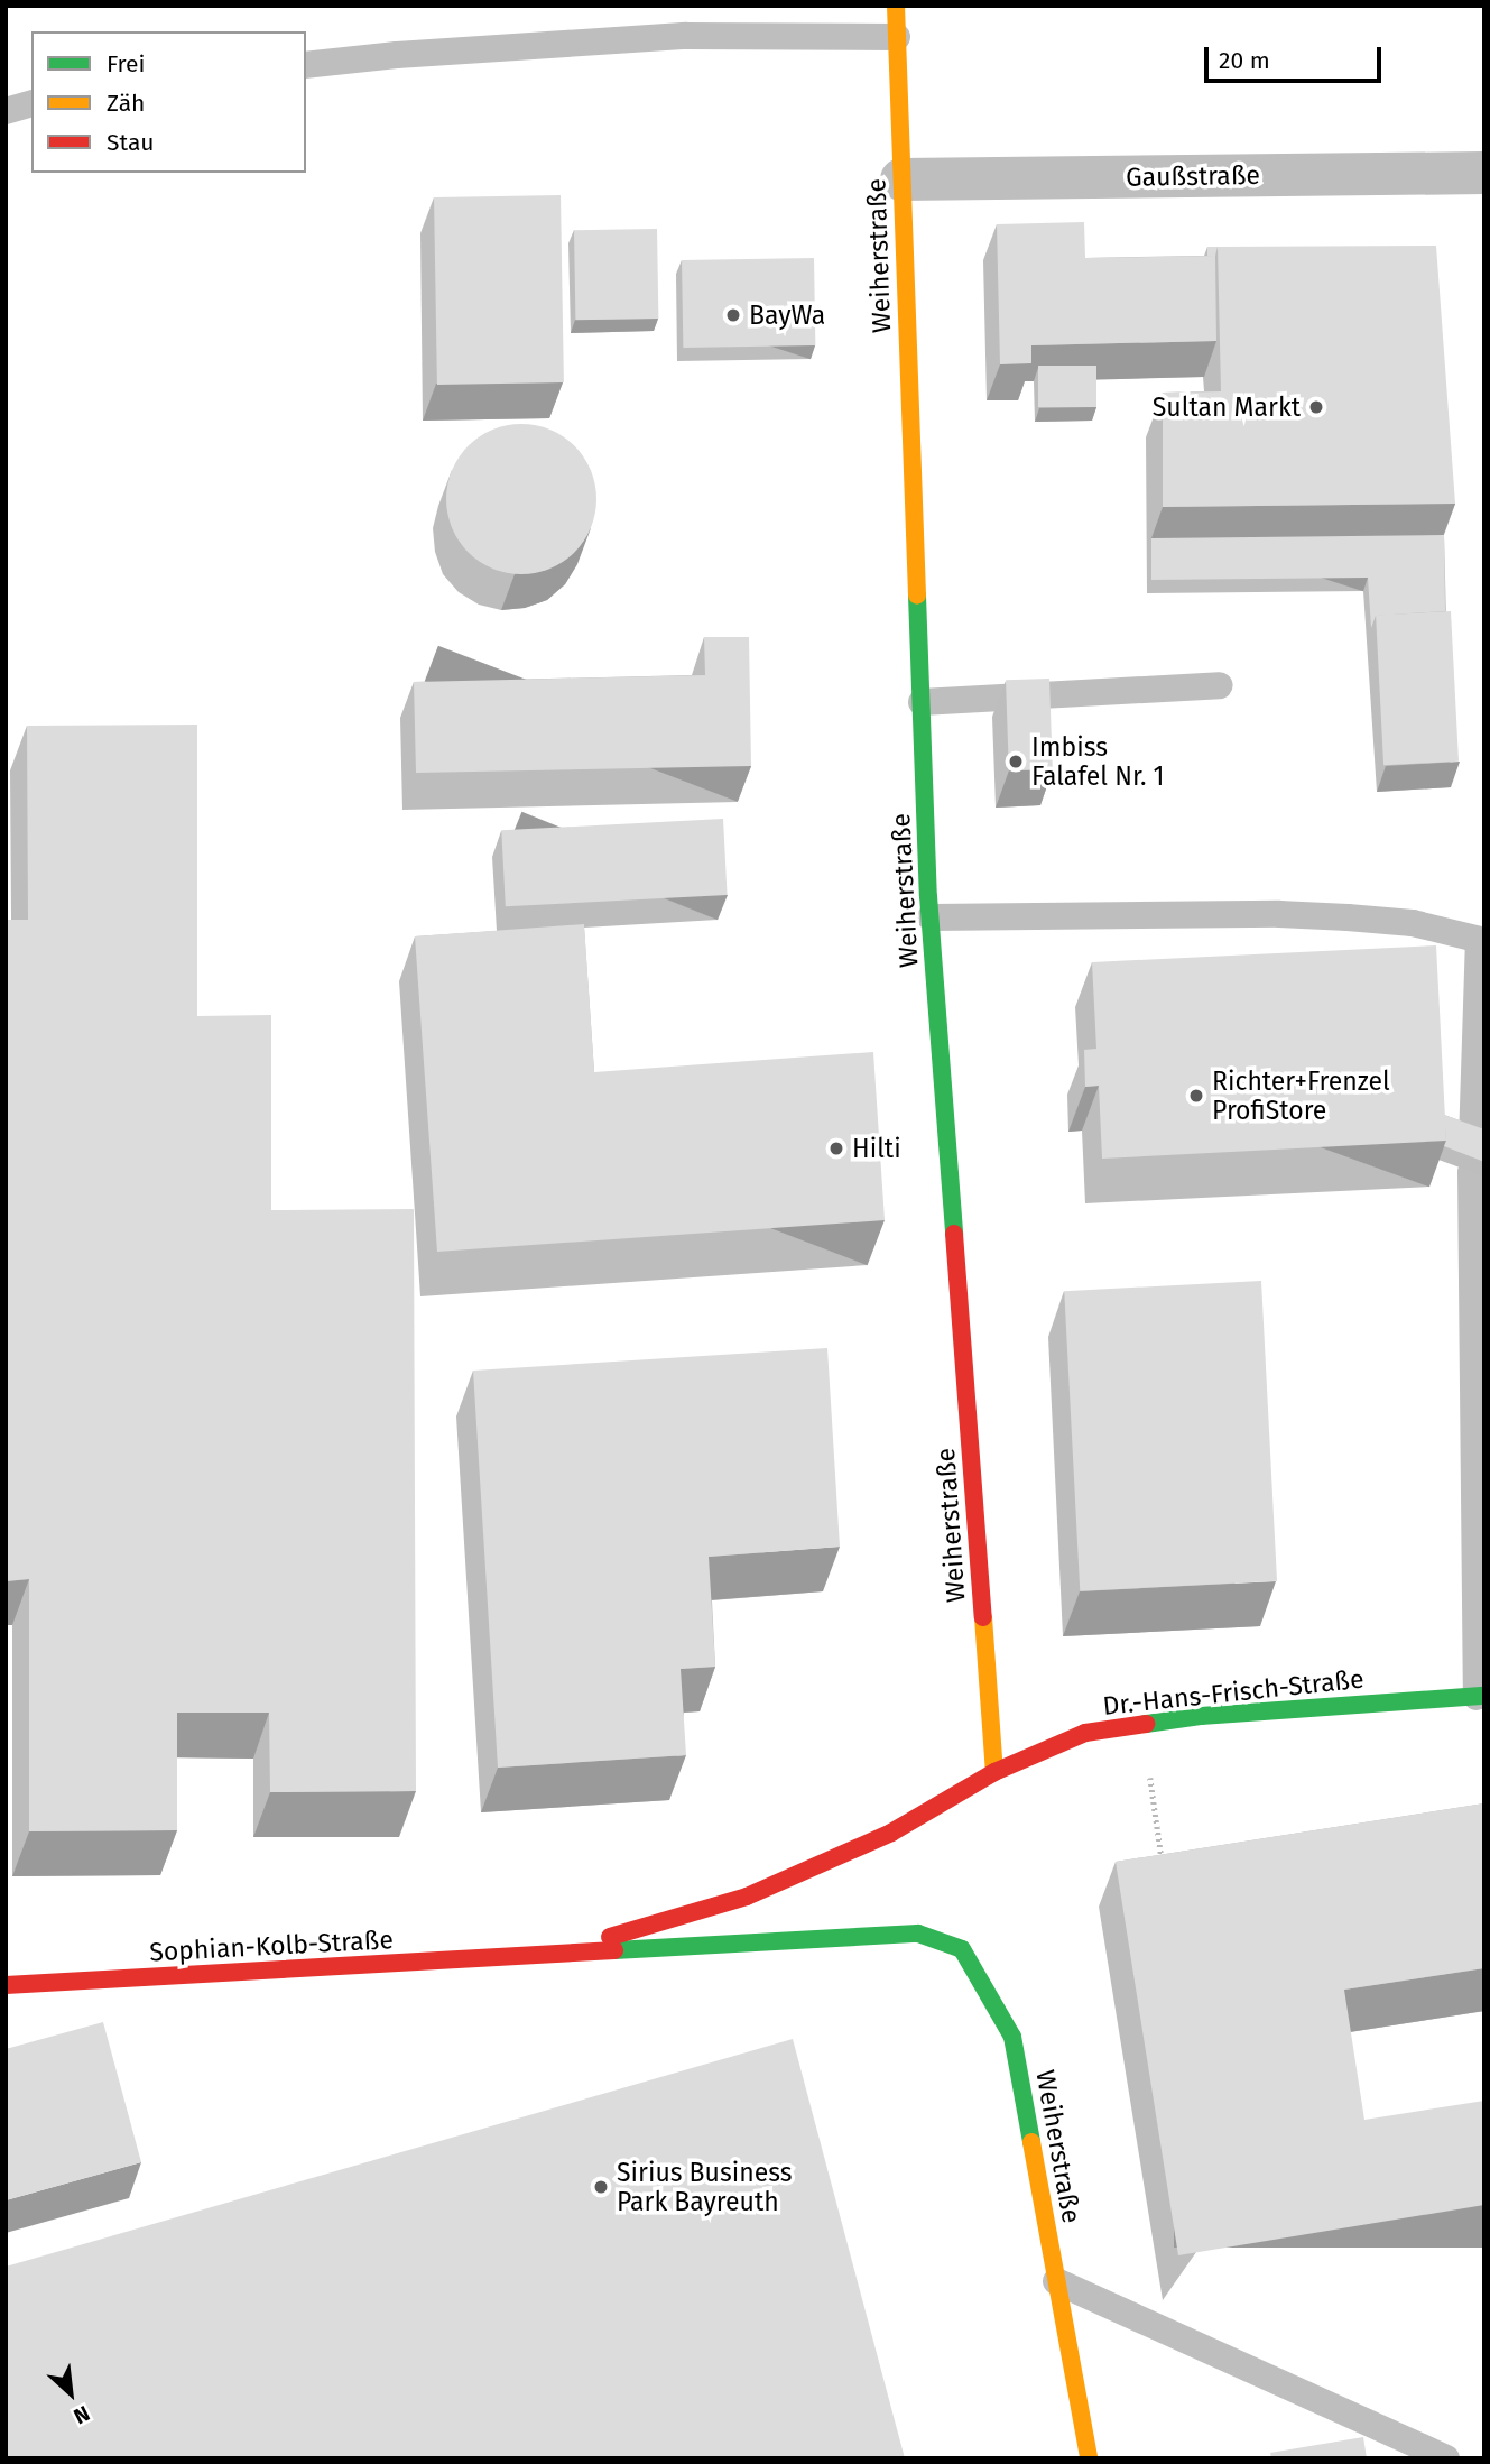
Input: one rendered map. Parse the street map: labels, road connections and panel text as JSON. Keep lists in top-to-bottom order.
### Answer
{
  "streets": {
    "street": [
      "Gaußstraße",
      "Weiherstraße",
      "Dr.-Hans-Frisch-Straße",
      "Sophian-Kolb-Straße"
    ]
  },
  "crossings": [
    ["Gaußstraße", "Weiherstraße"],
    ["Weiherstraße", "Dr.-Hans-Frisch-Straße"],
    ["Weiherstraße", "Sophian-Kolb-Straße"]
  ],
  "places": [
    "BayWa",
    "Sultan Markt",
    "Imbiss Falafel Nr. 1",
    "Richter+Frenzel ProfiStore",
    "Hilti",
    "Sirius Business Park Bayreuth"
  ],
  "legend": ["Frei", "Zäh", "Stau"],
  "scale_bar": "20 m",
  "north": "bottom right"
}
